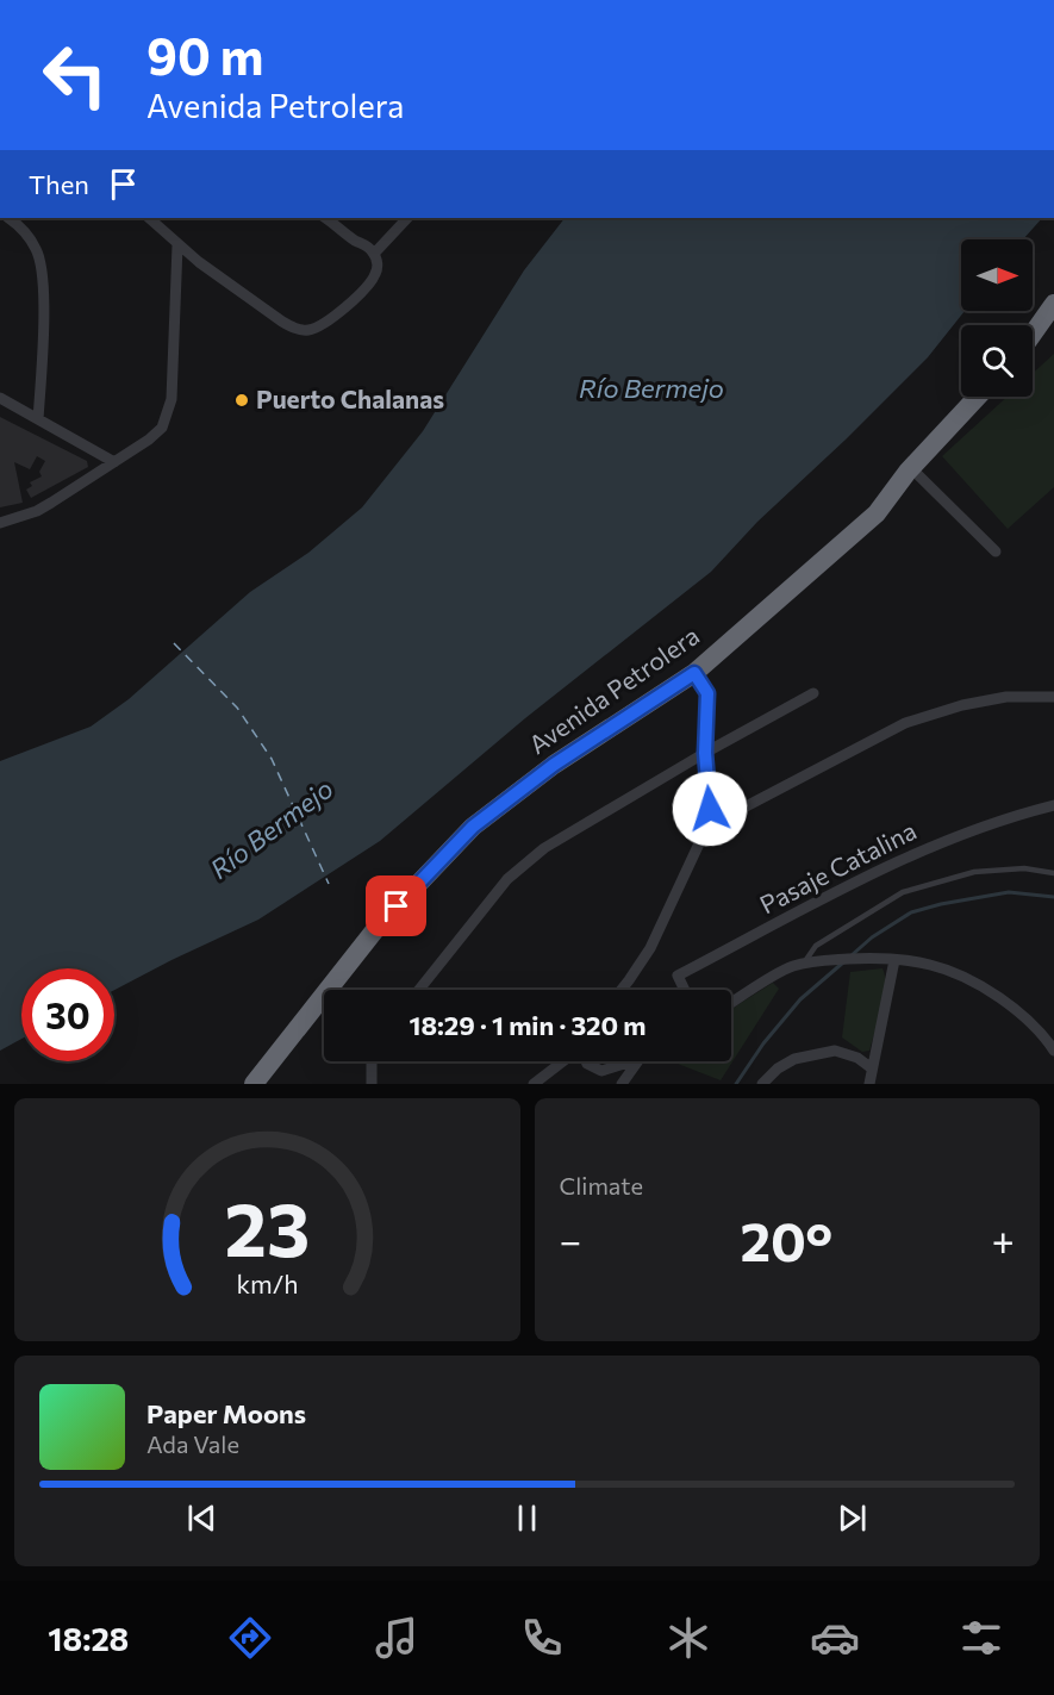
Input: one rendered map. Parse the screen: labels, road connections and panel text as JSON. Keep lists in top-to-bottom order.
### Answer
{
  "streets": {
    "highway": ["Avenida Petrolera"],
    "street": ["Pasaje Catalina"]
  },
  "water": ["Río Bermejo"],
  "places": ["Puerto Chalanas"],
  "north": "right",
  "page": {
    "turn": ["90 m", "Avenida Petrolera"],
    "then": "Then",
    "limit": "30",
    "trip": "18:29 · 1 min · 320 m",
    "tile": "Climate",
    "heat": ["−", "20°", "+"],
    "song": ["Paper Moons", "Ada Vale"],
    "tabs": "18:28",
    "gauge": ["23", "km/h"]
  }
}
